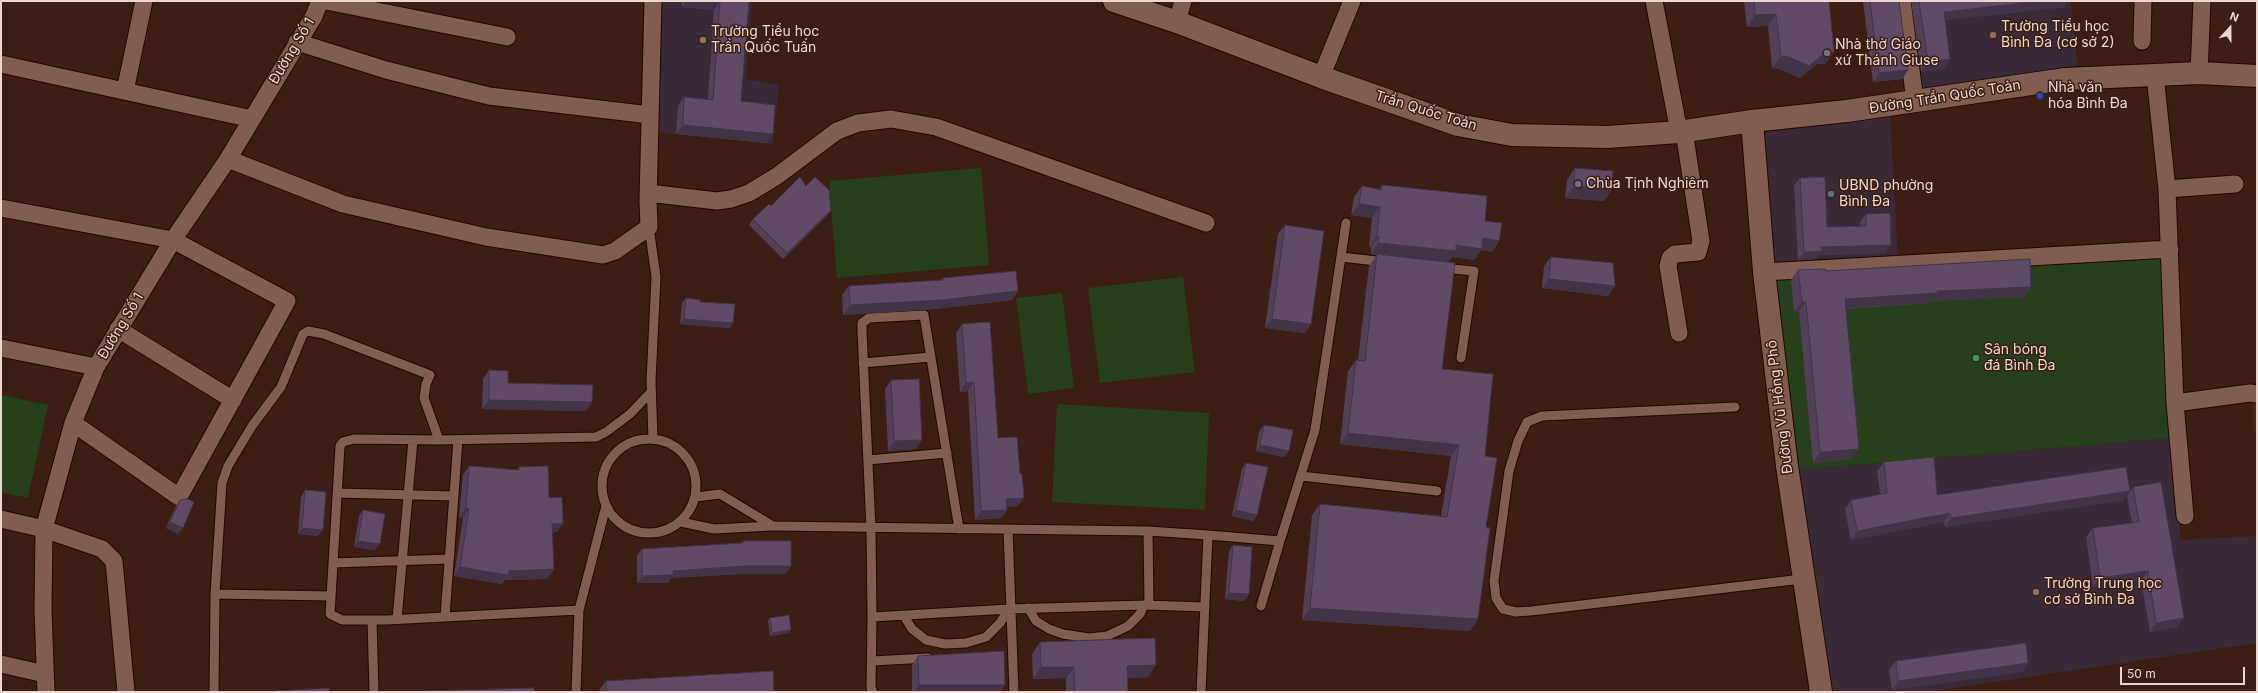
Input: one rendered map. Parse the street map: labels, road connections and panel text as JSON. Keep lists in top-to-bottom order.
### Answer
{
  "streets": {
    "main road": ["Đường Trần Quốc Toản", "Trần Quốc Toản", "Đường Vũ Hồng Phô"],
    "street": ["Đường Số 1"]
  },
  "crossings": [
    ["Đường Trần Quốc Toản", "Trần Quốc Toản"],
    ["Đường Trần Quốc Toản", "Đường Vũ Hồng Phô"],
    ["Trần Quốc Toản", "Đường Vũ Hồng Phô"]
  ],
  "places": [
    "Trường Tiểu học Bình Đa (cơ sở 2)",
    "Trường Tiểu học Trần Quốc Tuấn",
    "Nhà thờ Giáo xứ Thánh Giuse",
    "Nhà văn hóa Bình Đa",
    "Chùa Tịnh Nghiêm",
    "UBND phường Bình Đa",
    "Sân bóng đá Bình Đa",
    "Trường Trung học cơ sở Bình Đa"
  ],
  "scale_bar": "50 m",
  "north": "top"
}
